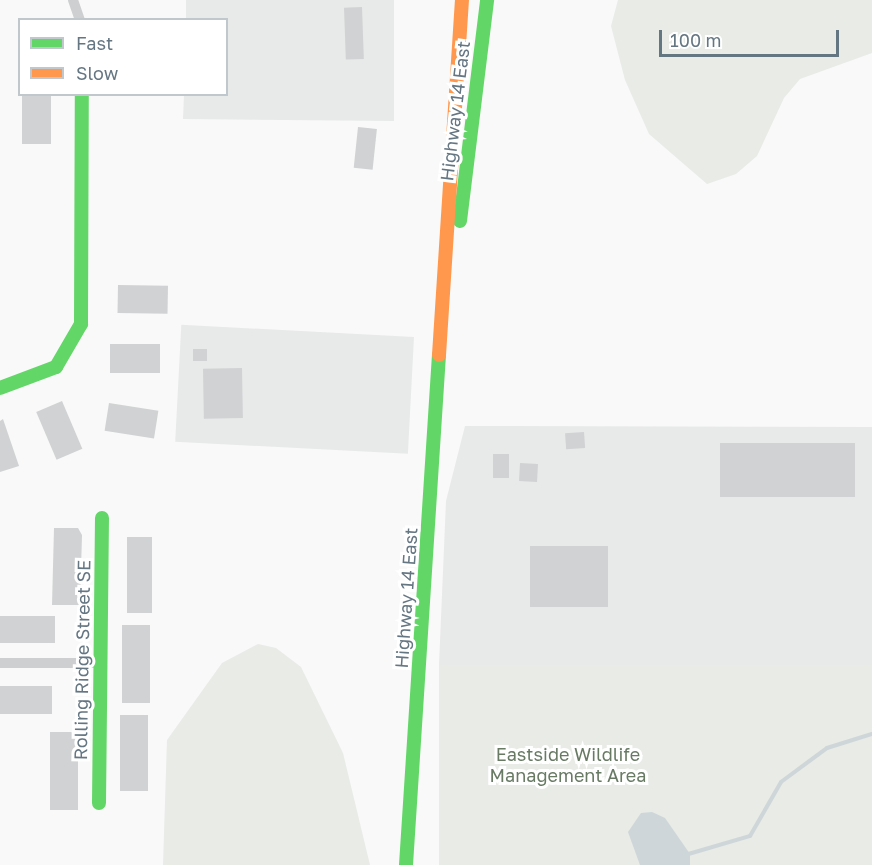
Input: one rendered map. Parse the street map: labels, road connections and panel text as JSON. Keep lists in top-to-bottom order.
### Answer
{
  "streets": {
    "main road": ["Highway 14 East", "Rolling Ridge Street SE"]
  },
  "parks": ["Eastside Wildlife Management Area"],
  "legend": ["Fast", "Slow"],
  "scale_bar": "100 m"
}
